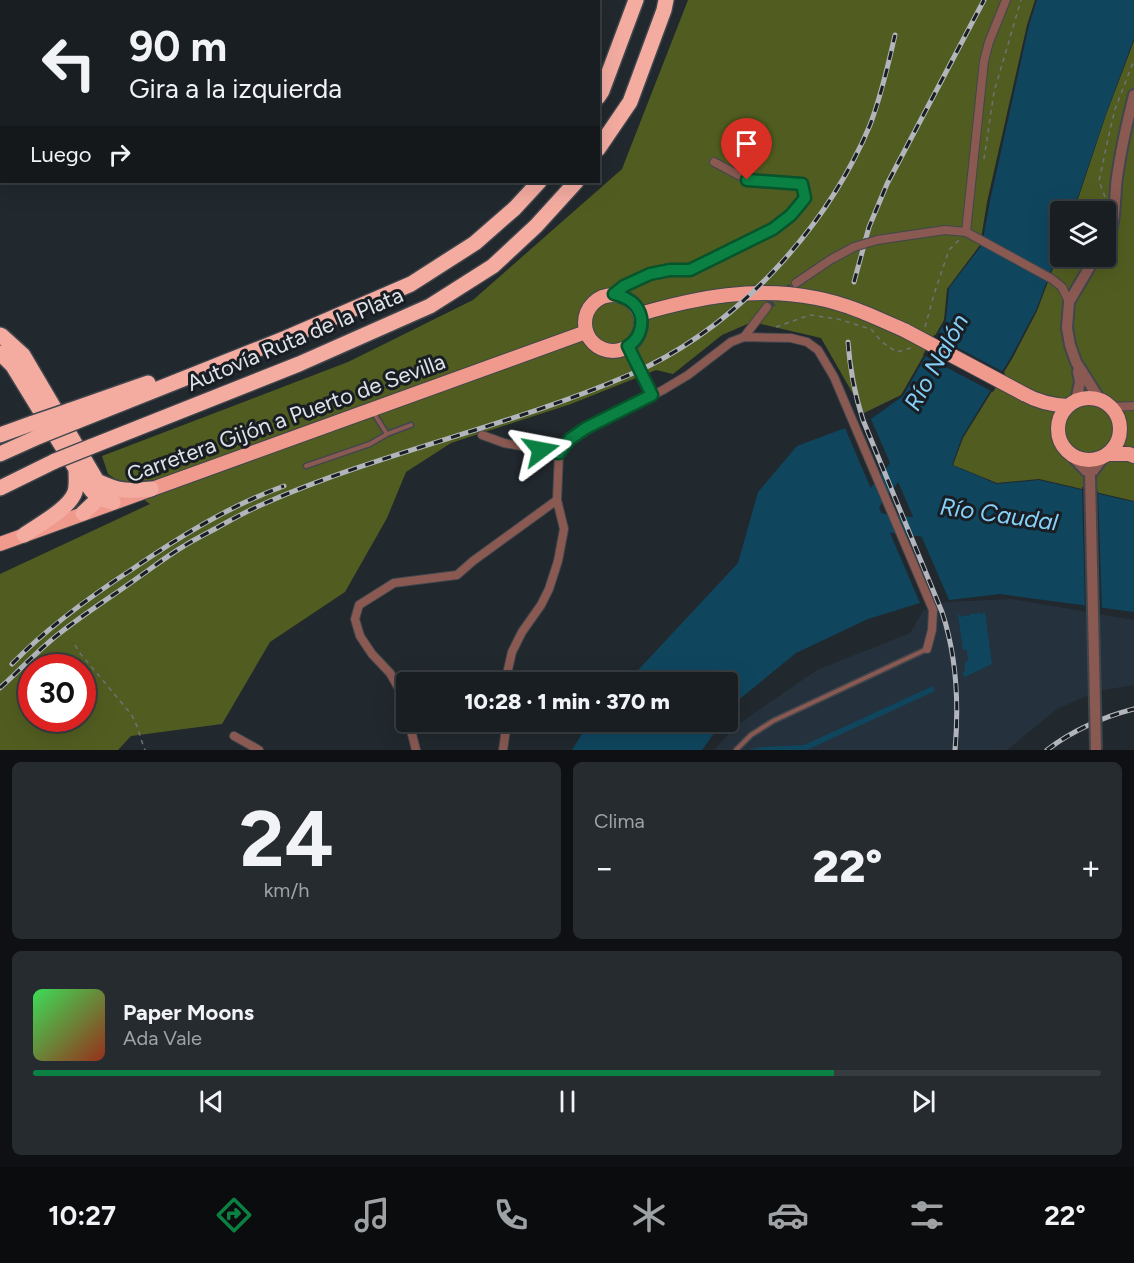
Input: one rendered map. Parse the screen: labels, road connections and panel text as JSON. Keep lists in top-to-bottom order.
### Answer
{
  "streets": {
    "highway": ["Autovía Ruta de la Plata", "Carretera Gijón a Puerto de Sevilla"]
  },
  "water": ["Río Nalón", "Río Caudal"],
  "page": {
    "turn": ["90 m", "Gira a la izquierda"],
    "then": "Luego",
    "limit": "30",
    "trip": "10:28 · 1 min · 370 m",
    "tile": [
      ["24", "km/h"],
      "Clima"
    ],
    "heat": ["−", "22°", "+"],
    "song": ["Paper Moons", "Ada Vale"],
    "tabs": ["10:27", "22°"]
  }
}
